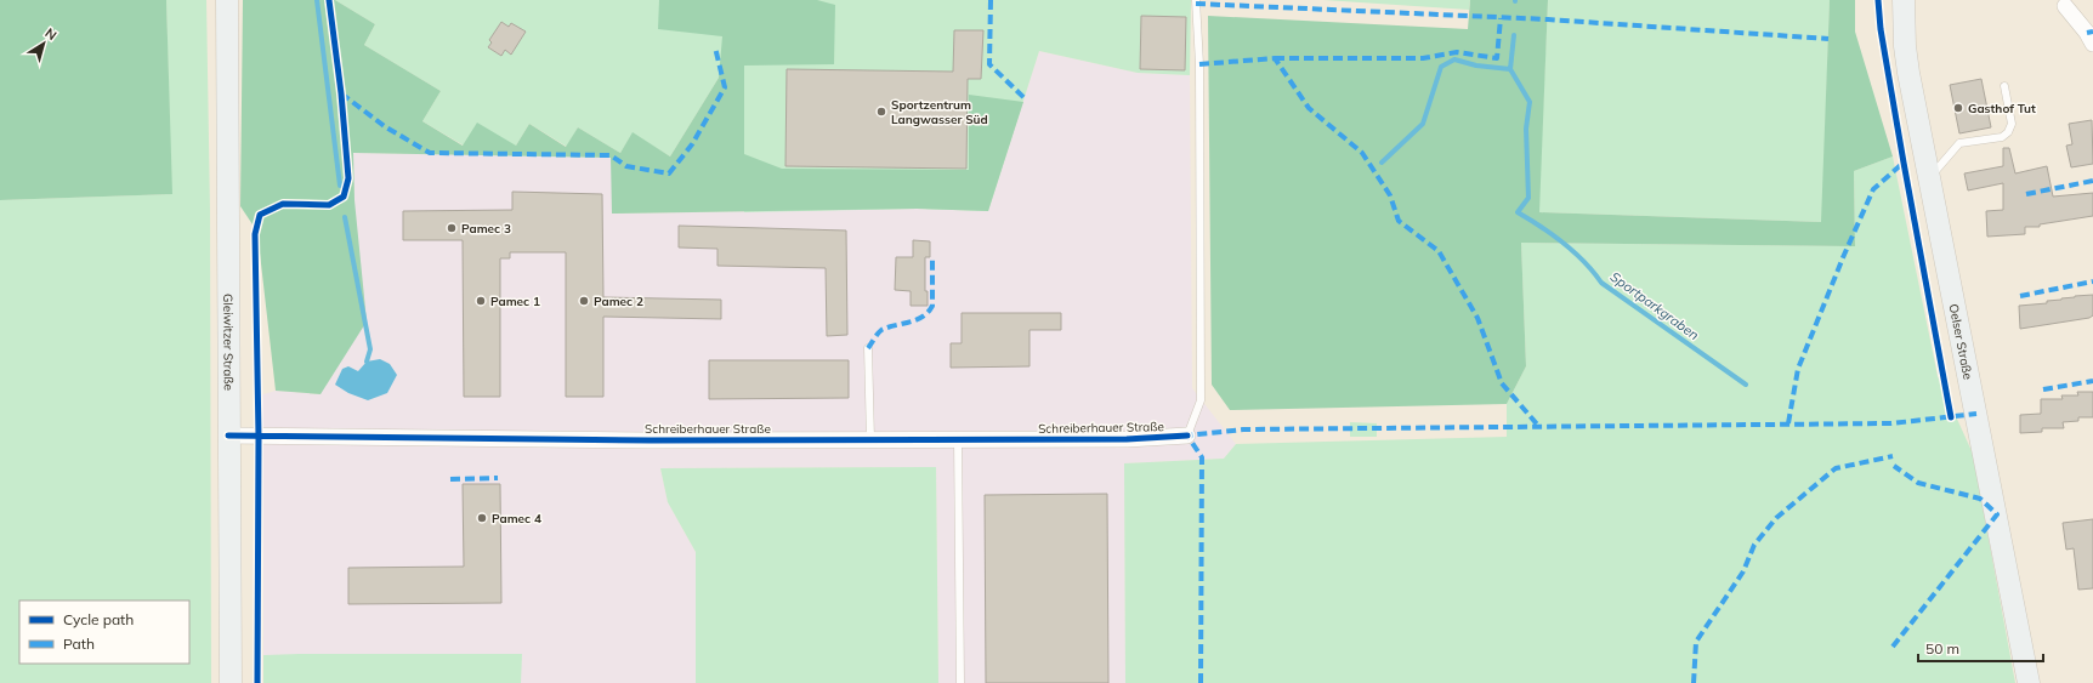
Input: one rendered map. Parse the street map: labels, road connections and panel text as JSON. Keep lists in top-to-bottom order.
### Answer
{
  "streets": {
    "main road": ["Gleiwitzer Straße", "Oelser Straße"],
    "street": ["Schreiberhauer Straße"]
  },
  "crossings": [
    ["Gleiwitzer Straße", "Schreiberhauer Straße"]
  ],
  "water": ["Sportparkgraben"],
  "places": [
    "Gasthof Tut",
    "Sportzentrum Langwasser Süd",
    "Pamec 3",
    "Pamec 1",
    "Pamec 2",
    "Pamec 4"
  ],
  "legend": ["Cycle path", "Path"],
  "scale_bar": "50 m",
  "north": "top right"
}
